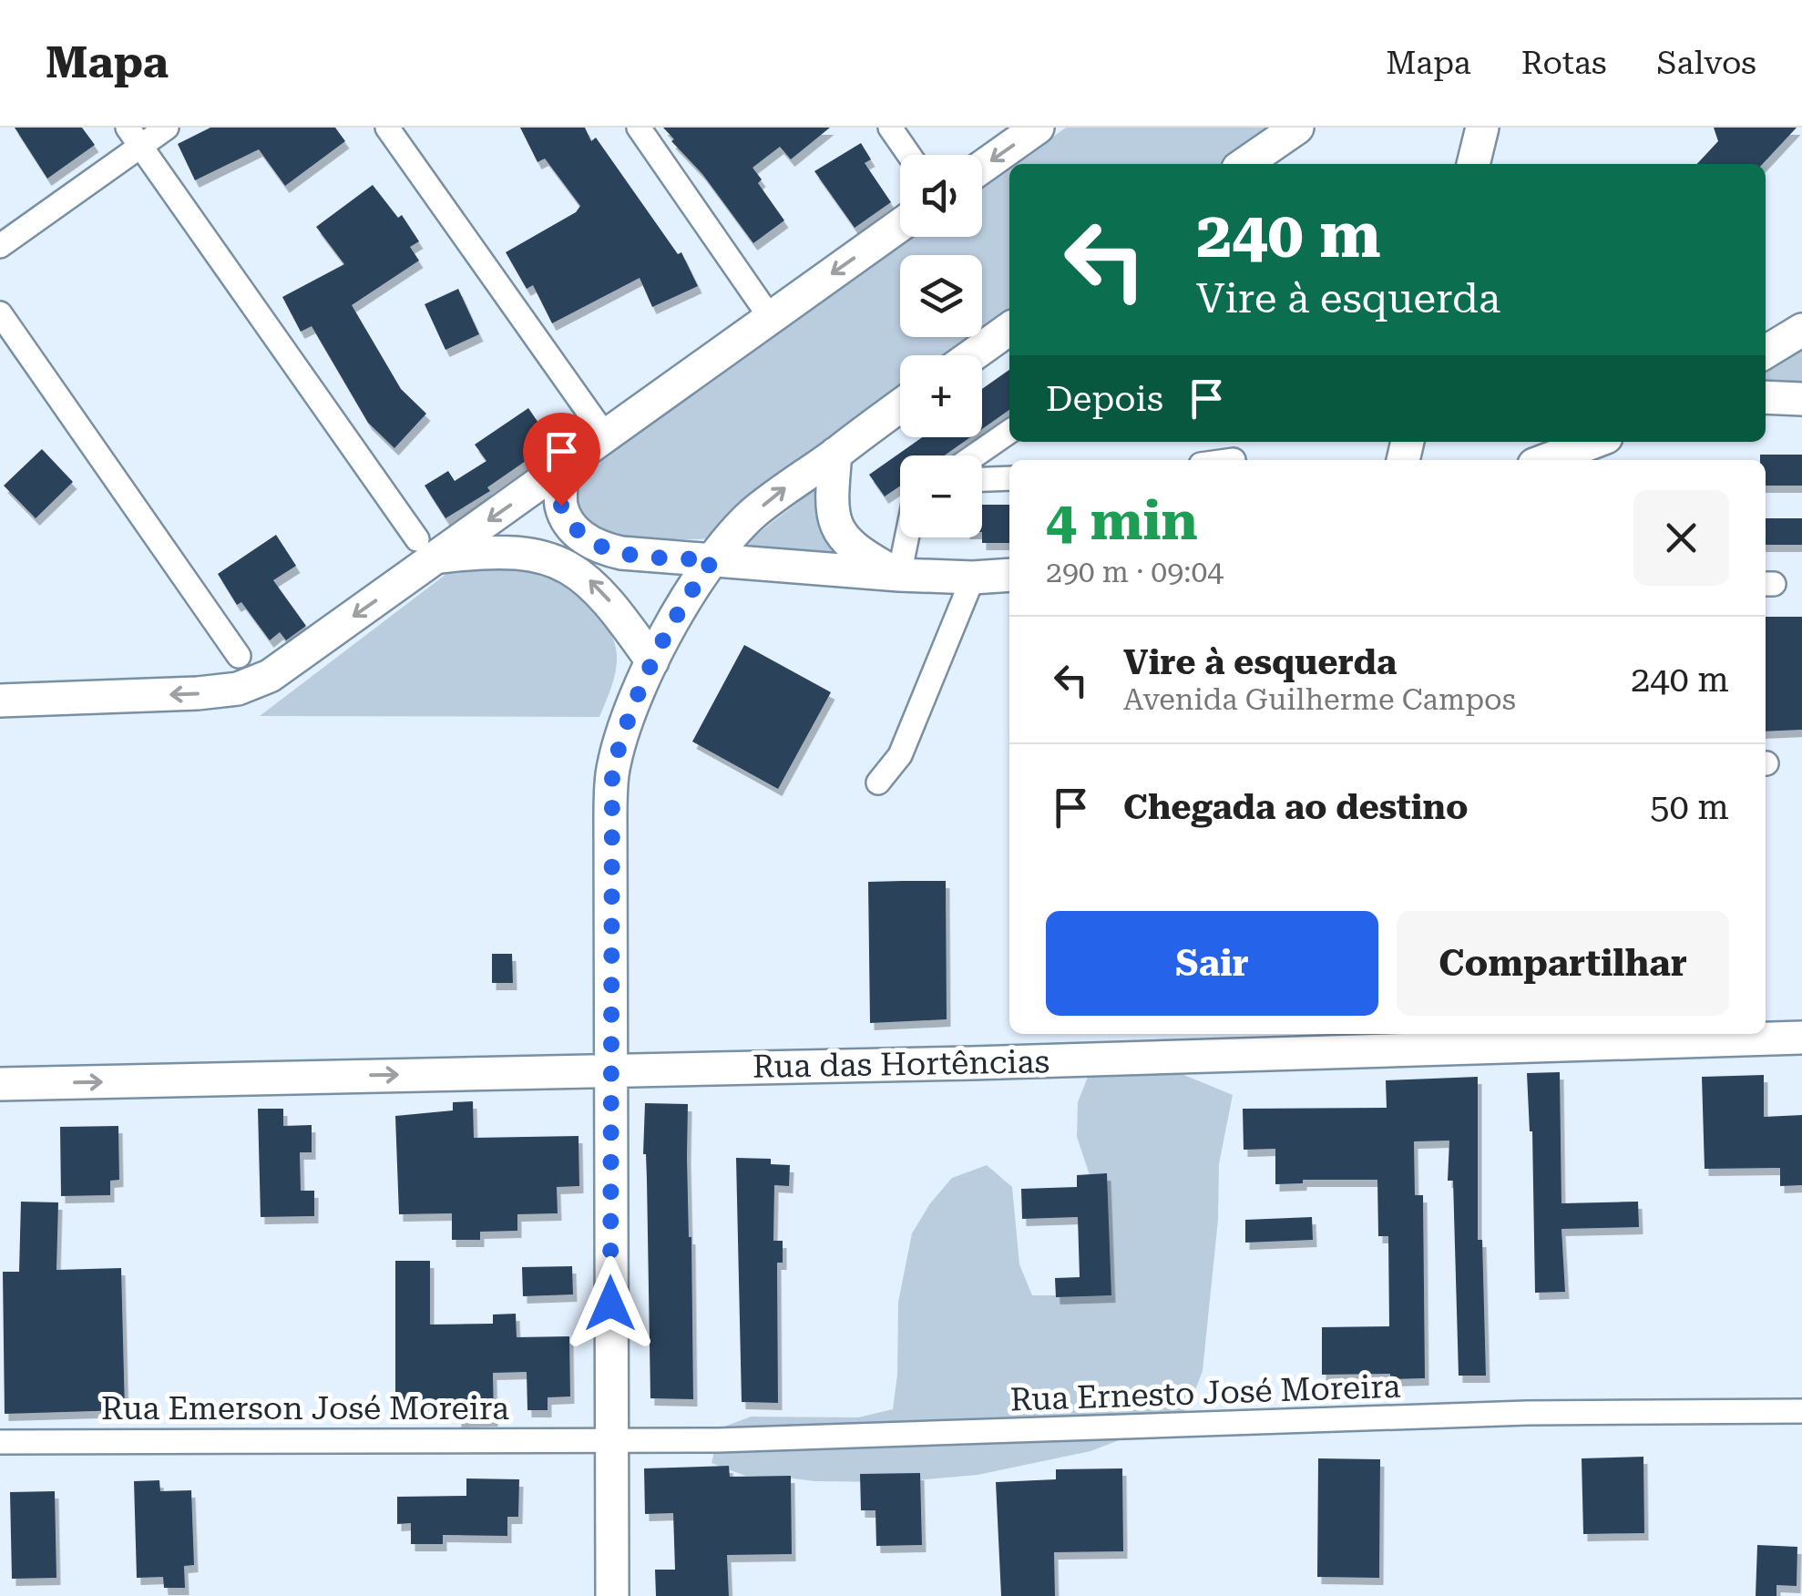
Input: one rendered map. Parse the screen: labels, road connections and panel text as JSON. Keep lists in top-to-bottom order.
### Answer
{
  "streets": {
    "main road": ["Rua das Hortências"],
    "street": ["Rua Ernesto José Moreira", "Rua Emerson José Moreira"]
  },
  "crossings": [
    ["Rua Ernesto José Moreira", "Rua Emerson José Moreira"]
  ],
  "page": {
    "header": "Mapa",
    "nav": ["Mapa", "Rotas", "Salvos"],
    "map_buttons": ["+", "−"],
    "turn": ["240 m", "Vire à esquerda"],
    "then": "Depois",
    "heading": ["4 min", "290 m · 09:04"],
    "list": [
      {
        "name": "Vire à esquerda",
        "note": "Avenida Guilherme Campos",
        "value": "240 m"
      },
      {
        "name": "Chegada ao destino",
        "value": "50 m"
      }
    ],
    "buttons": ["Sair", "Compartilhar"]
  }
}
